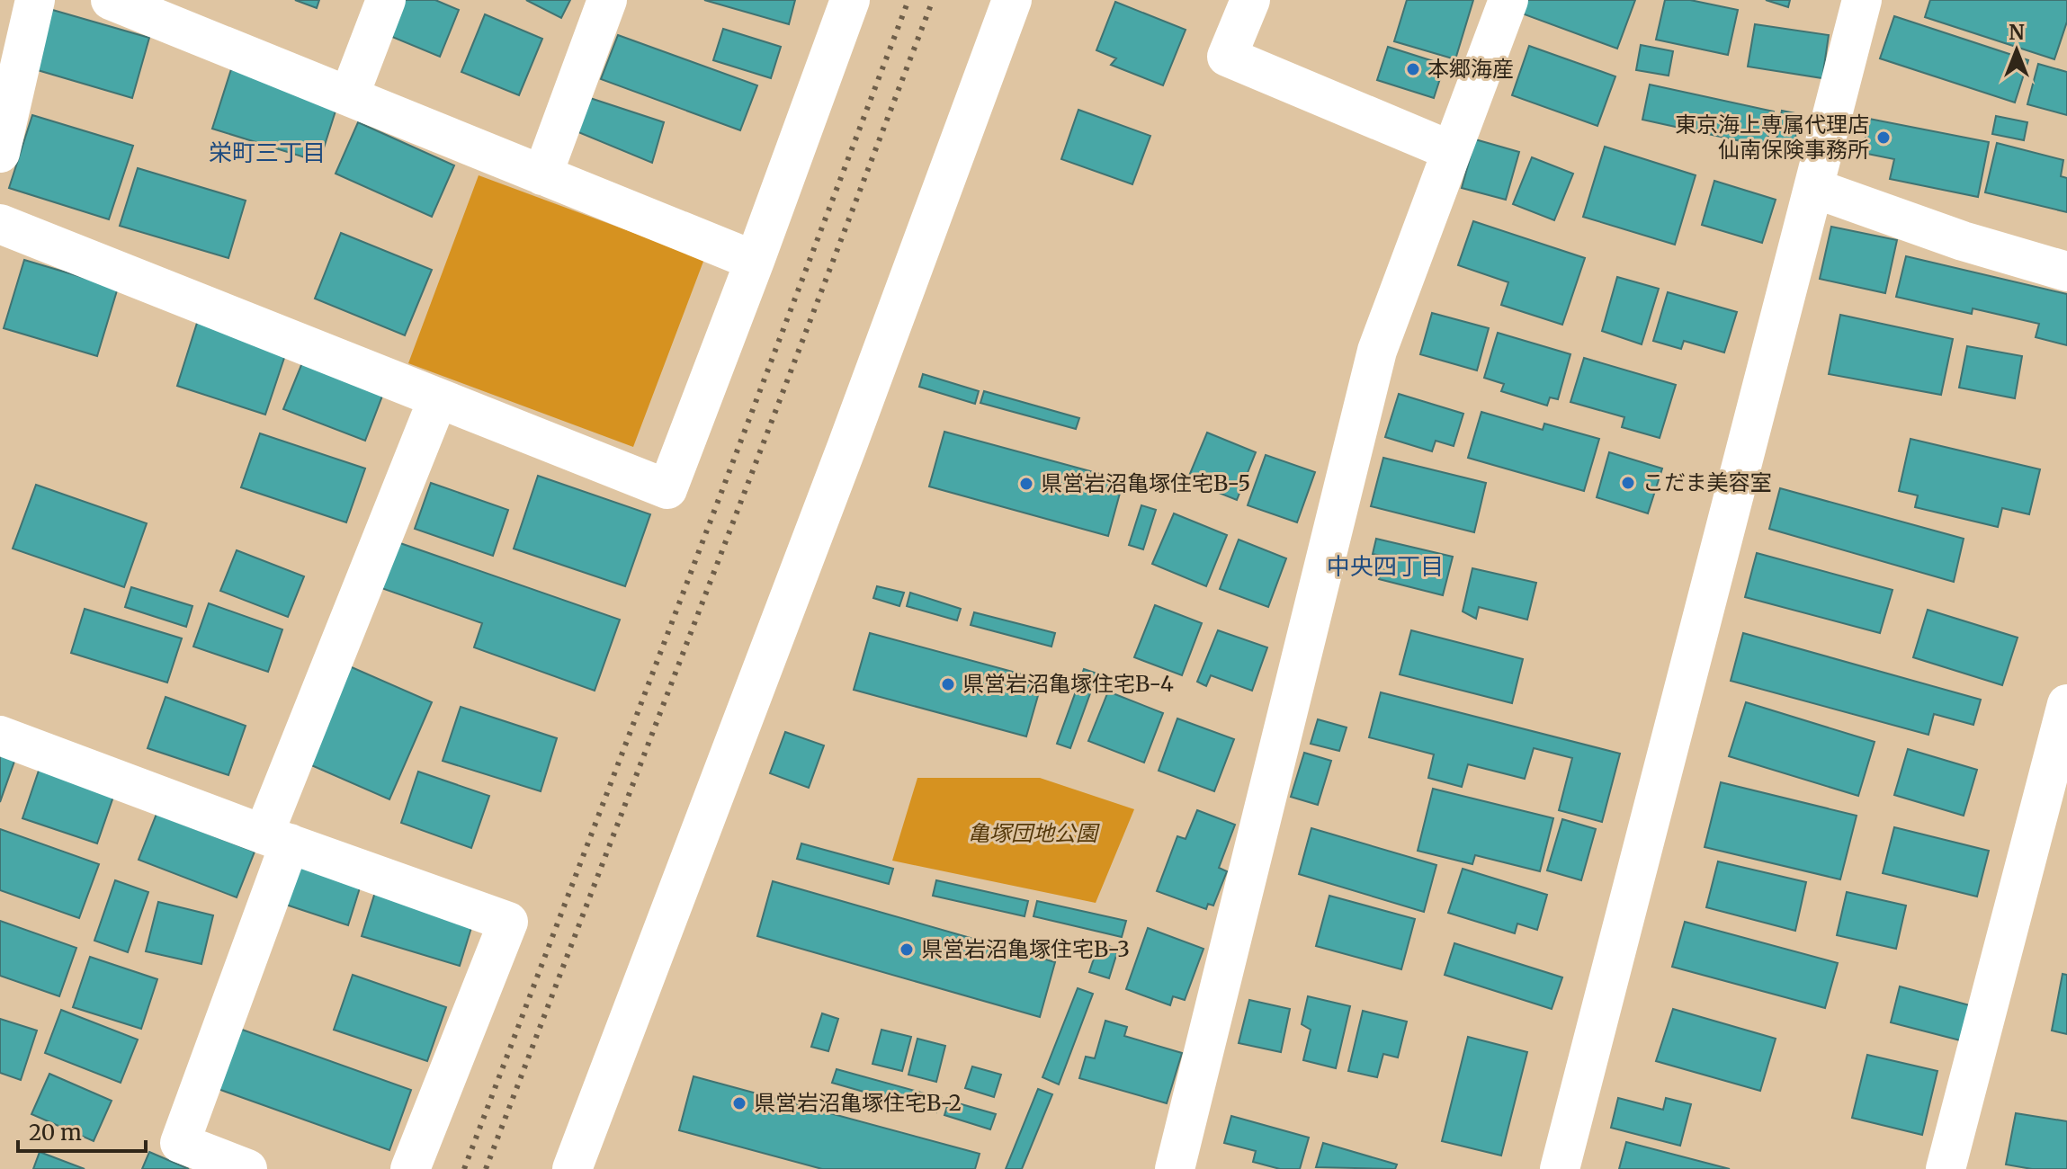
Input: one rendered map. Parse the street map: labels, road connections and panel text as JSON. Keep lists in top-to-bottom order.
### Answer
{
  "districts": ["栄町三丁目", "中央四丁目"],
  "parks": ["亀塚団地公園"],
  "places": [
    "本郷海産",
    "東京海上専属代理店 仙南保険事務所",
    "こだま美容室",
    "県営岩沼亀塚住宅B-5",
    "県営岩沼亀塚住宅B-4",
    "県営岩沼亀塚住宅B-3",
    "県営岩沼亀塚住宅B-2"
  ],
  "scale_bar": "20 m",
  "north": "top"
}
